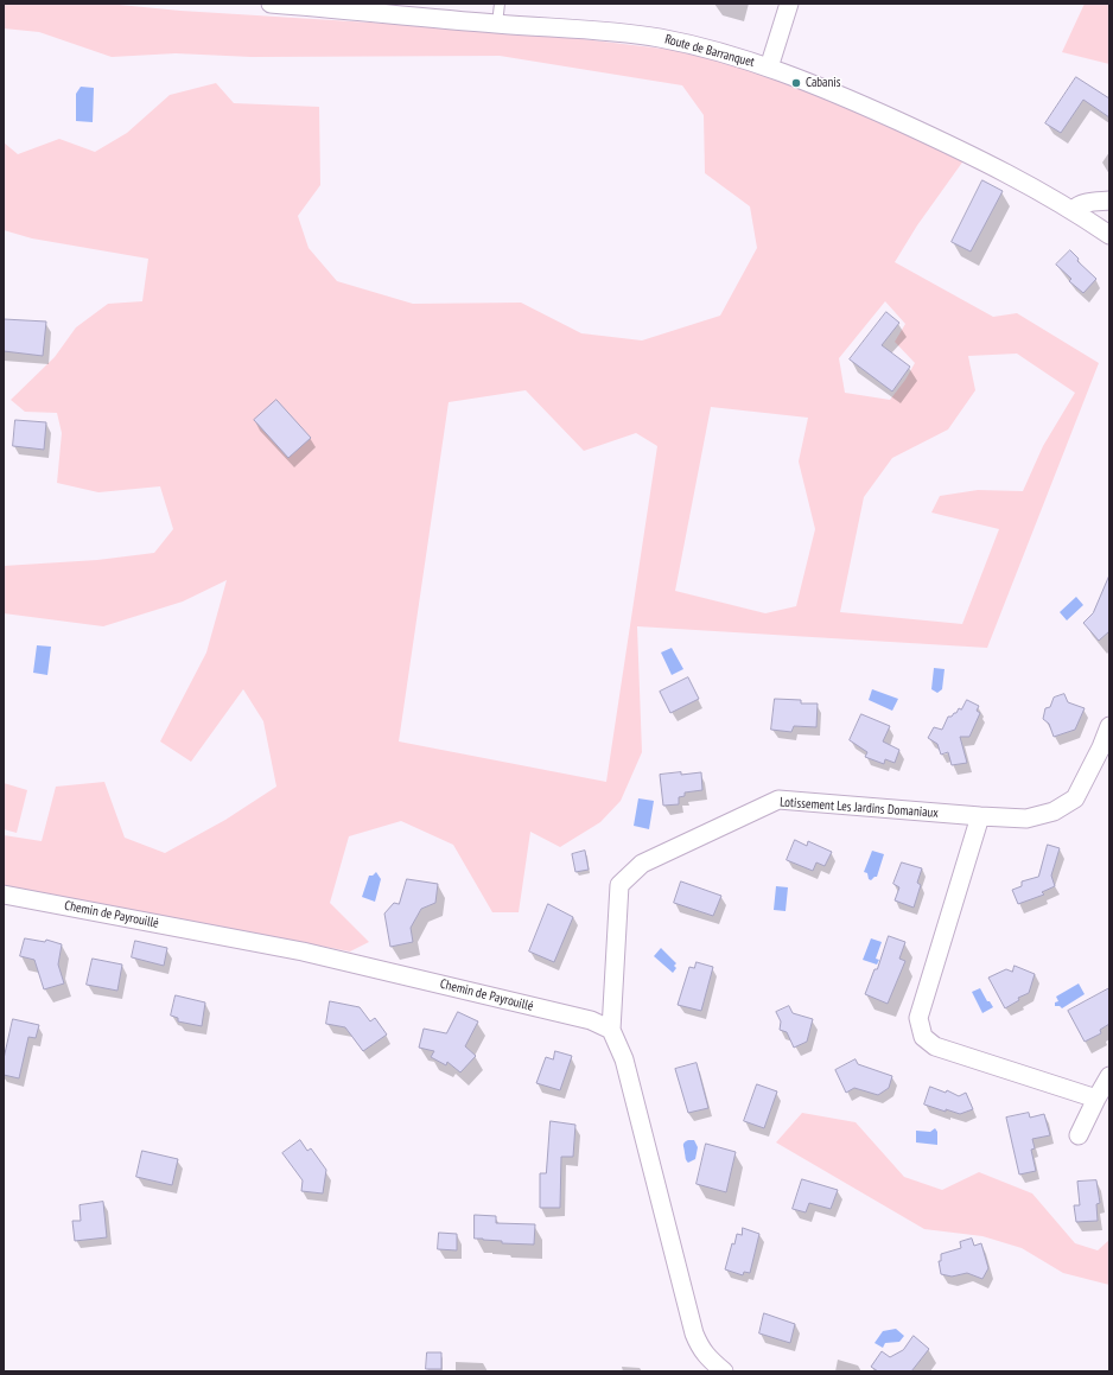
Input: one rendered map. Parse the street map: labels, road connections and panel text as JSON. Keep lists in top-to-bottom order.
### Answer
{
  "streets": {
    "street": ["Route de Barranquet", "Lotissement Les Jardins Domaniaux", "Chemin de Payrouillé"]
  },
  "crossings": [
    ["Lotissement Les Jardins Domaniaux", "Chemin de Payrouillé"]
  ],
  "places": ["Cabanis"]
}
